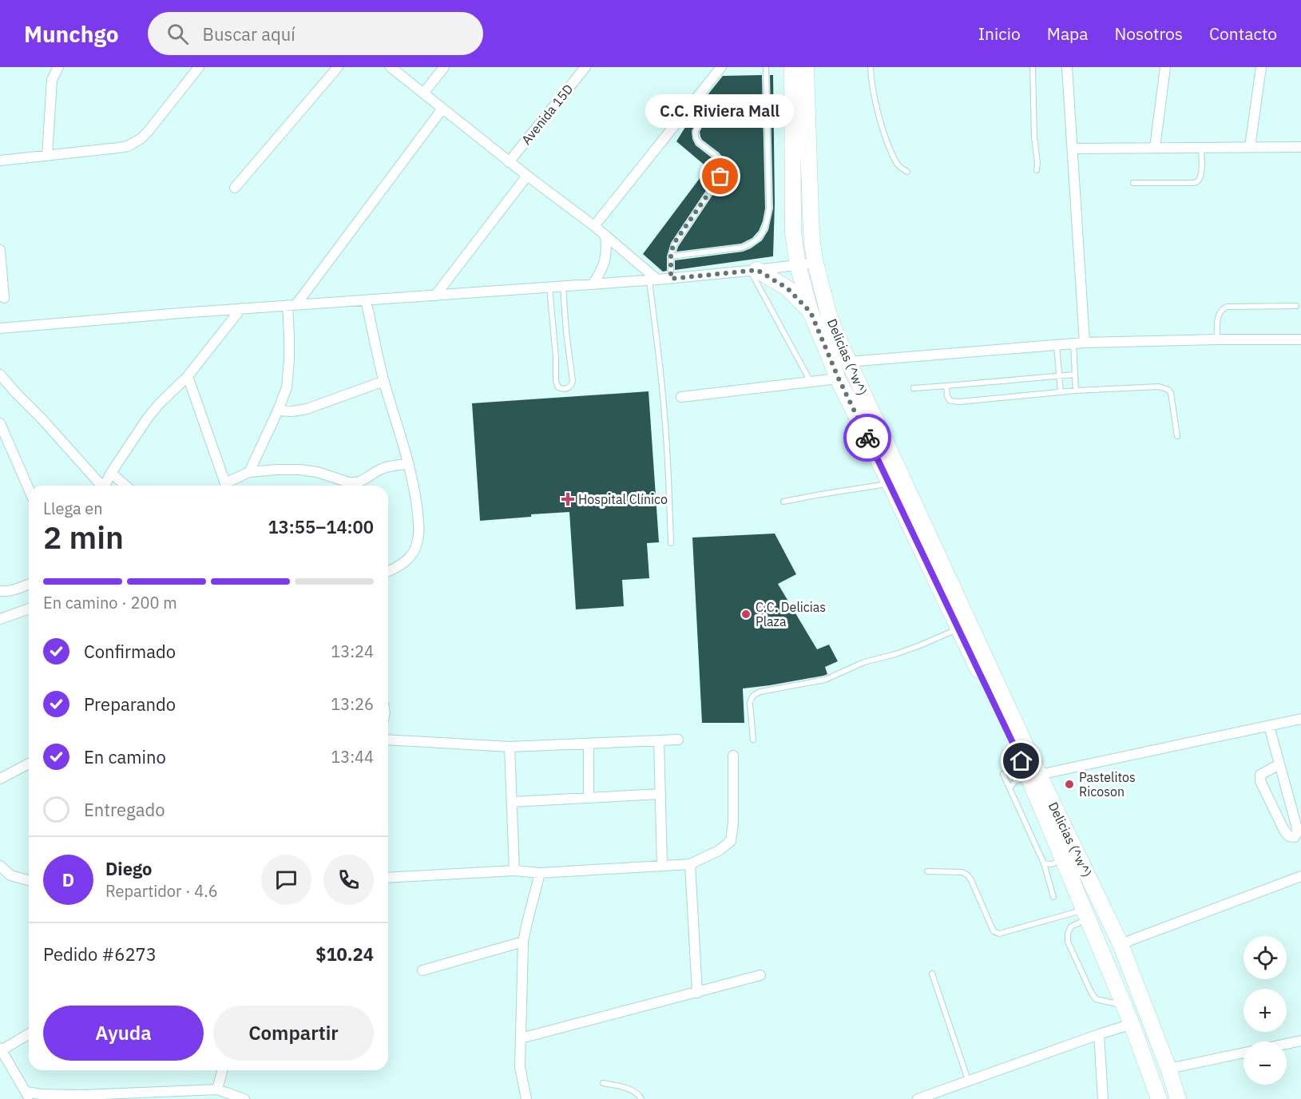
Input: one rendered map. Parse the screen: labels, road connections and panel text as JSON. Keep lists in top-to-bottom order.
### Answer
{
  "streets": {
    "main road": ["Delicias (^w^)"],
    "street": ["Avenida 15D"]
  },
  "places": {
    "other": ["C.C. Riviera Mall", "C.C. Delicias Plaza", "Pastelitos Ricoson"],
    "health": ["Hospital Clínico"]
  },
  "page": {
    "header": "Munchgo",
    "search": "Buscar aquí",
    "nav": [
      "Inicio",
      "Mapa",
      "Nosotros",
      "Contacto"
    ],
    "bubble": "C.C. Riviera Mall",
    "heading": ["2 min", "Llega en", "13:55–14:00"],
    "panel": [
      "Diego",
      "Repartidor · 4.6",
      "Pedido #6273",
      "$10.24"
    ],
    "bar": "En camino · 200 m",
    "list": [
      ["Confirmado", "13:24"],
      ["Preparando", "13:26"],
      ["En camino", "13:44"],
      "Entregado"
    ],
    "round": "D",
    "map_buttons": ["+", "−"],
    "buttons": ["Ayuda", "Compartir"]
  }
}
